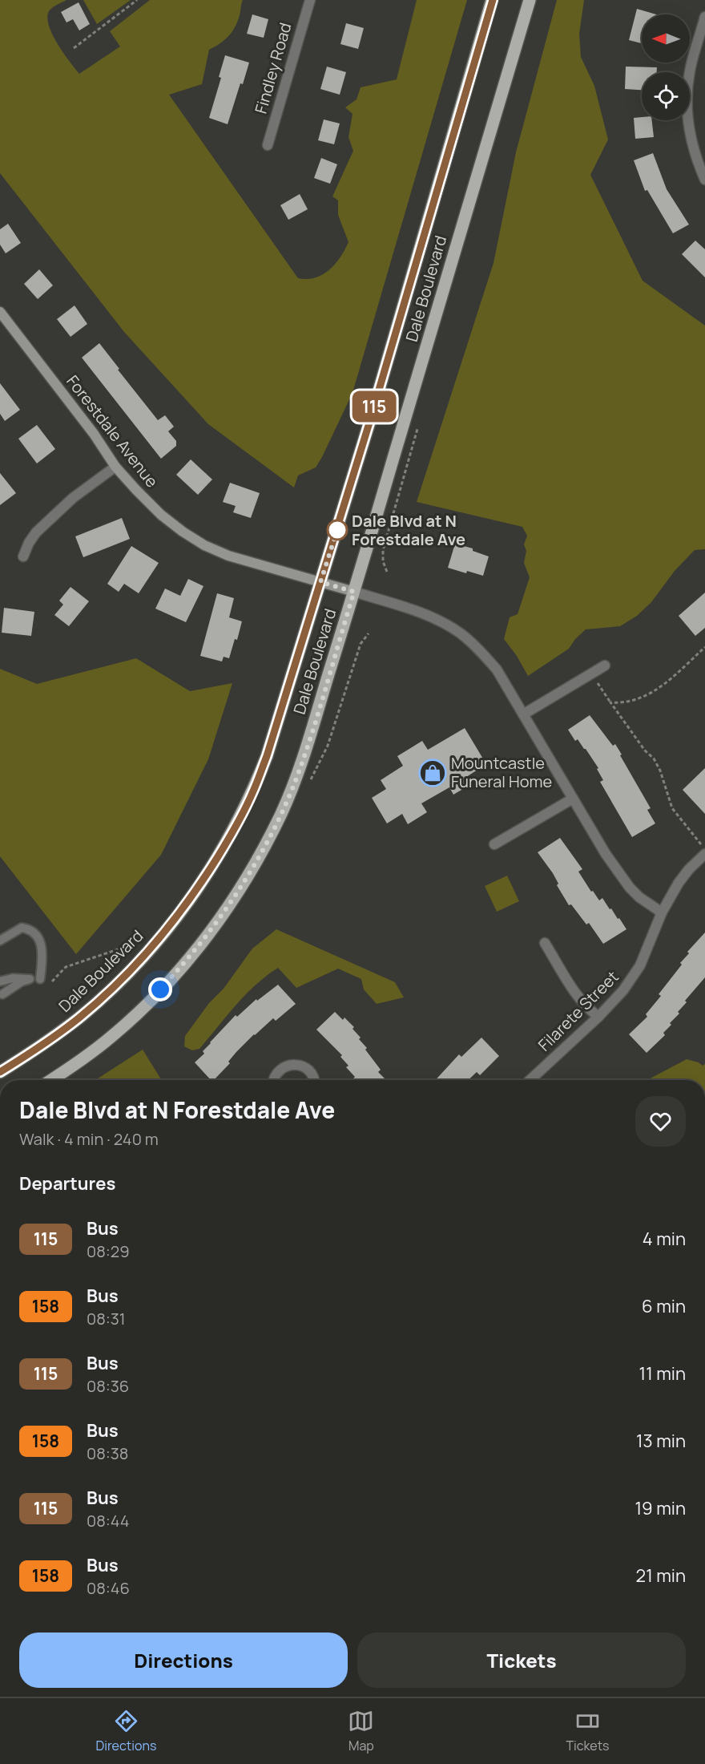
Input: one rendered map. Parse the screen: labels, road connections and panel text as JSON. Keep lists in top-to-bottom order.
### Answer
{
  "streets": {
    "main road": ["Dale Boulevard"],
    "street": ["Findley Road", "Forestdale Avenue", "Filarete Street"]
  },
  "crossings": [
    ["Dale Boulevard", "Forestdale Avenue"],
    ["Forestdale Avenue", "Filarete Street"]
  ],
  "places": {
    "other": ["Dale Blvd at N Forestdale Ave"],
    "shop": ["Mountcastle Funeral Home"]
  },
  "lines": ["bus line 115"],
  "north": "left",
  "page": {
    "on_map": "115",
    "heading": [
      ["Dale Blvd at N Forestdale Ave", "Walk · 4 min · 240 m"],
      "Departures"
    ],
    "list": [
      {
        "mark": "115",
        "name": "Bus",
        "note": "08:29",
        "value": "4 min"
      },
      {
        "mark": "158",
        "name": "Bus",
        "note": "08:31",
        "value": "6 min"
      },
      {
        "mark": "115",
        "name": "Bus",
        "note": "08:36",
        "value": "11 min"
      },
      {
        "mark": "158",
        "name": "Bus",
        "note": "08:38",
        "value": "13 min"
      },
      {
        "mark": "115",
        "name": "Bus",
        "note": "08:44",
        "value": "19 min"
      },
      {
        "mark": "158",
        "name": "Bus",
        "note": "08:46",
        "value": "21 min"
      }
    ],
    "buttons": ["Directions", "Tickets"],
    "tabs": ["Directions", "Map", "Tickets"]
  }
}
